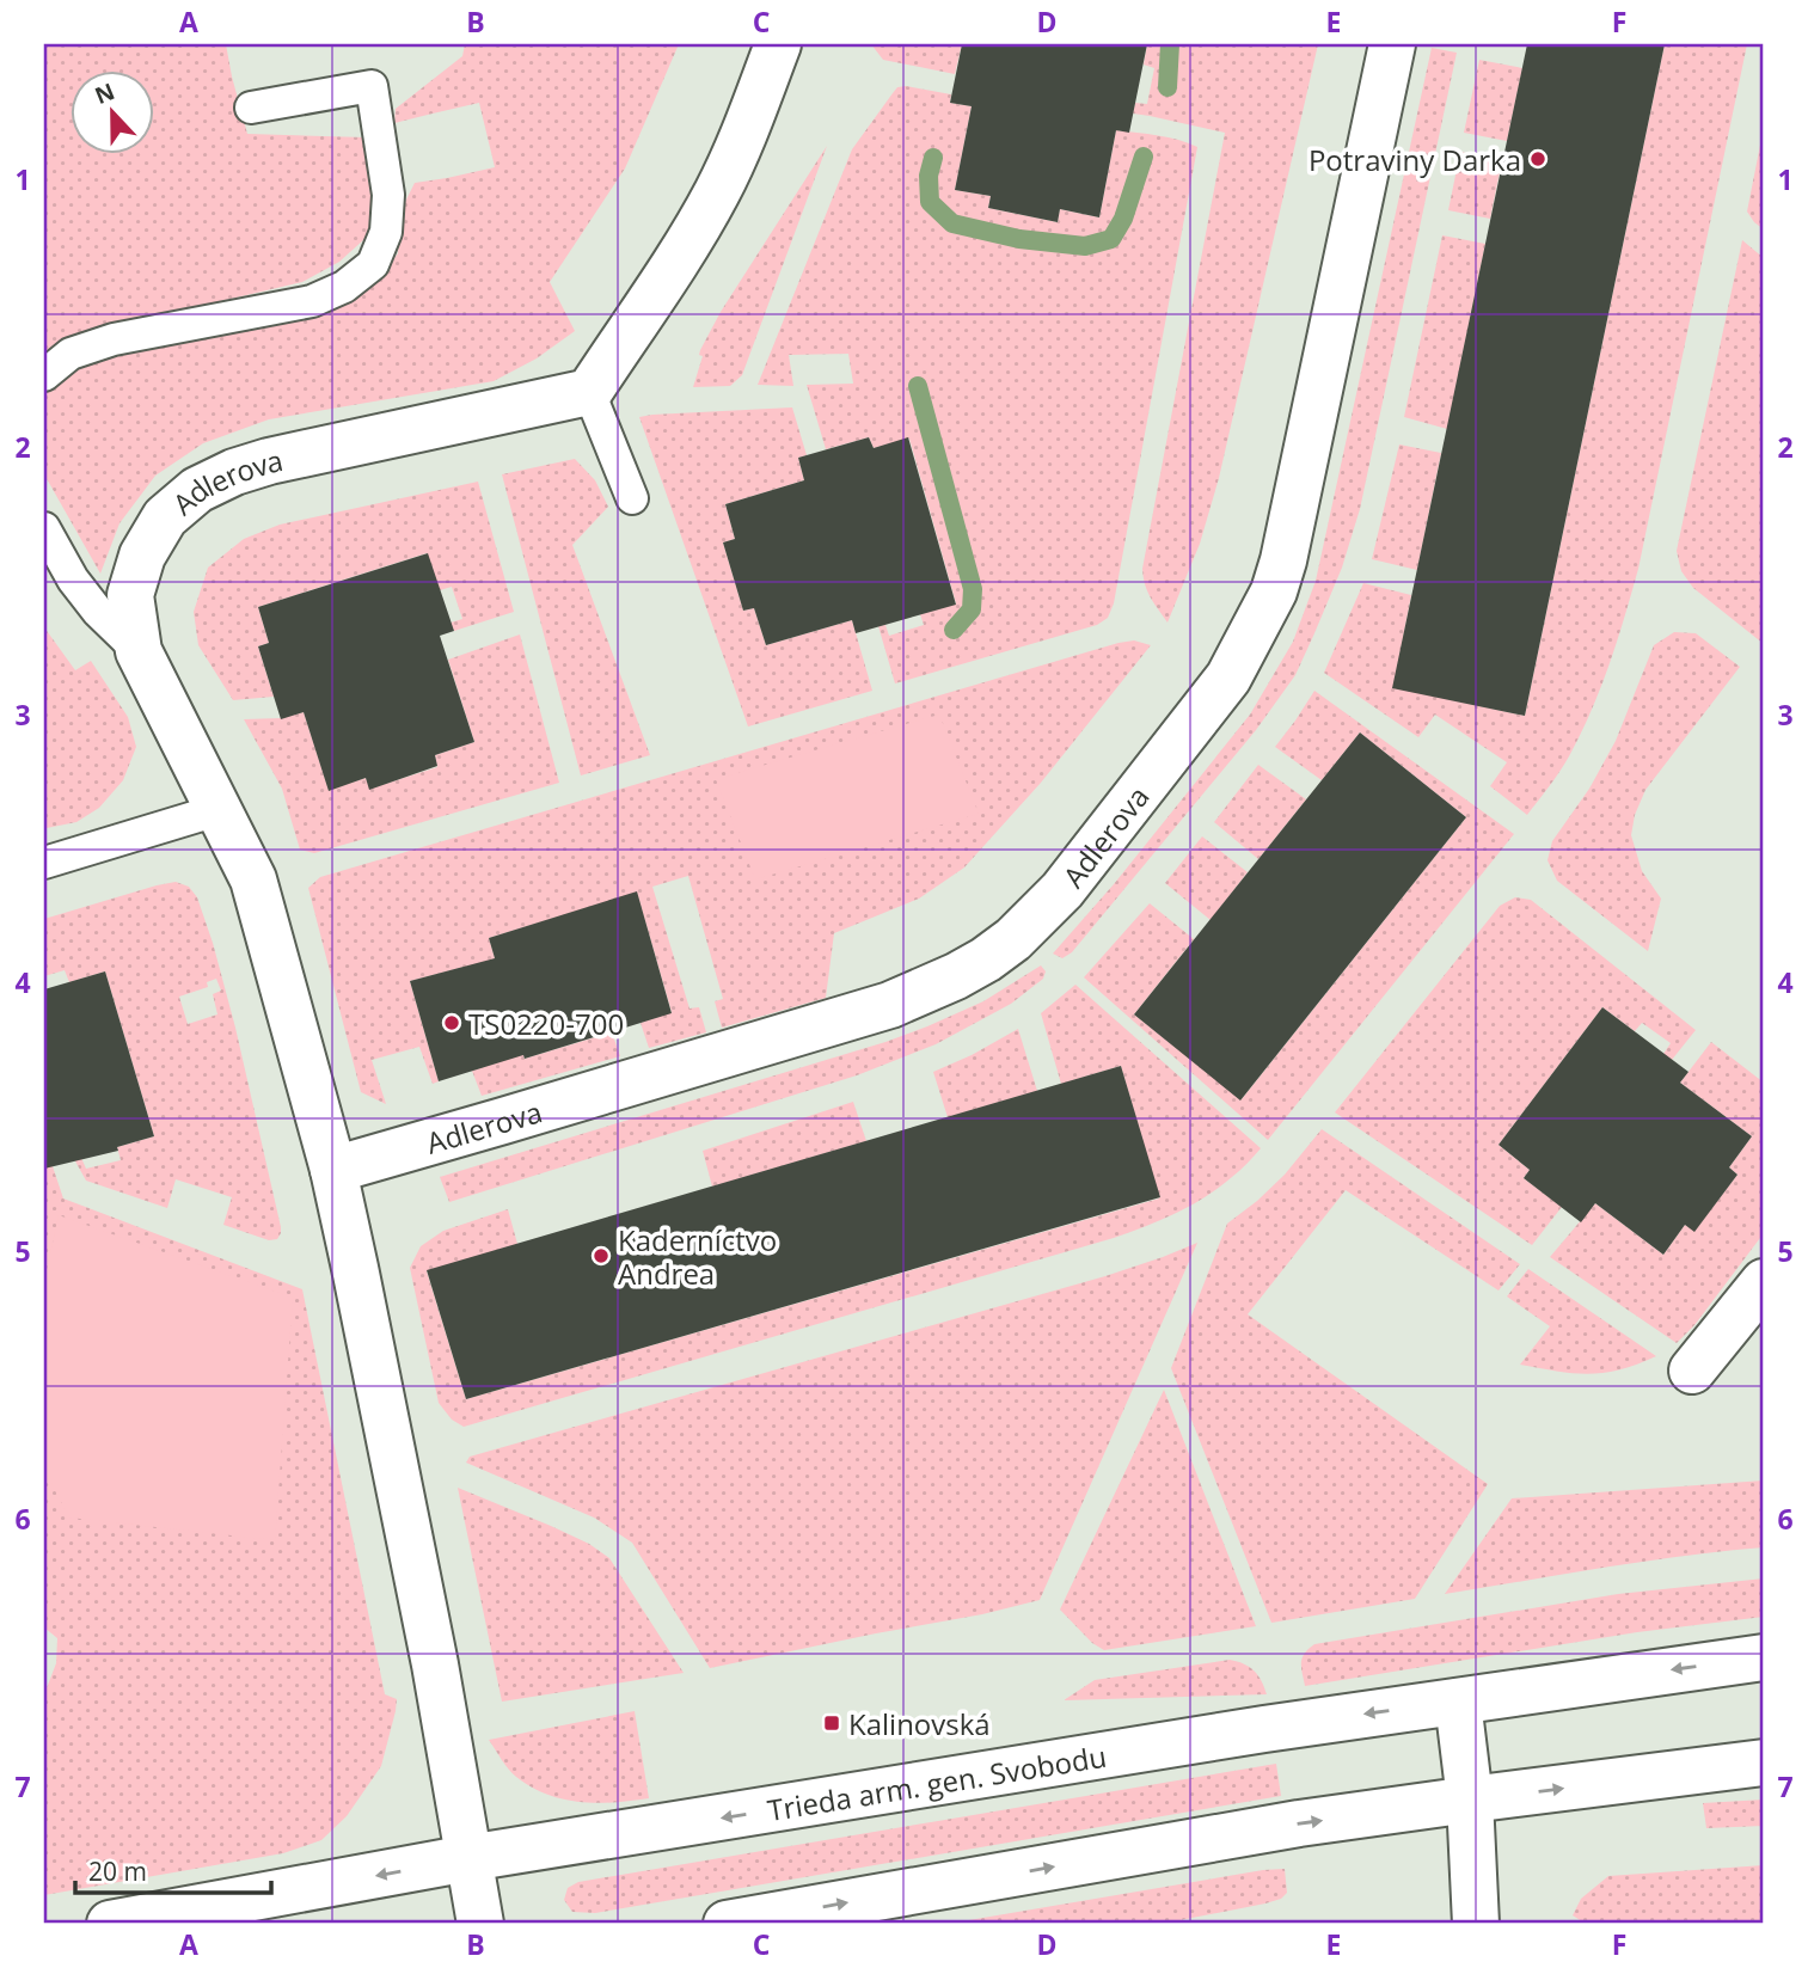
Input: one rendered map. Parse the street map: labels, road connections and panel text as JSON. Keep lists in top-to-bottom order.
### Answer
{
  "streets": {
    "street": ["Adlerova", "Trieda arm. gen. Svobodu"]
  },
  "crossings": [
    ["Adlerova", "Trieda arm. gen. Svobodu"]
  ],
  "places": {
    "other": ["Potraviny Darka", "TS0220-700", "Kaderníctvo Andrea"],
    "transit": ["Kalinovská"]
  },
  "scale_bar": "20 m",
  "north": "top",
  "grid": {
    "columns": [
      "A",
      "B",
      "C",
      "D",
      "E",
      "F"
    ],
    "rows": [
      "1",
      "2",
      "3",
      "4",
      "5",
      "6",
      "7"
    ]
  }
}
